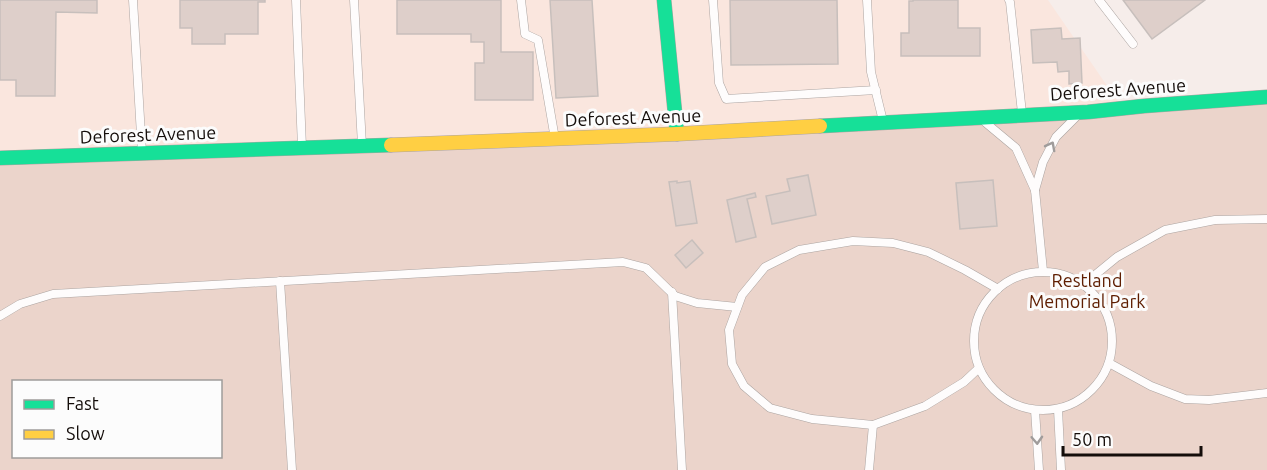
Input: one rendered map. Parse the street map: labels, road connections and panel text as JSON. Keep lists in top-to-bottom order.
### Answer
{
  "streets": {
    "street": ["Deforest Avenue"]
  },
  "parks": ["Restland Memorial Park"],
  "legend": ["Fast", "Slow"],
  "scale_bar": "50 m"
}
